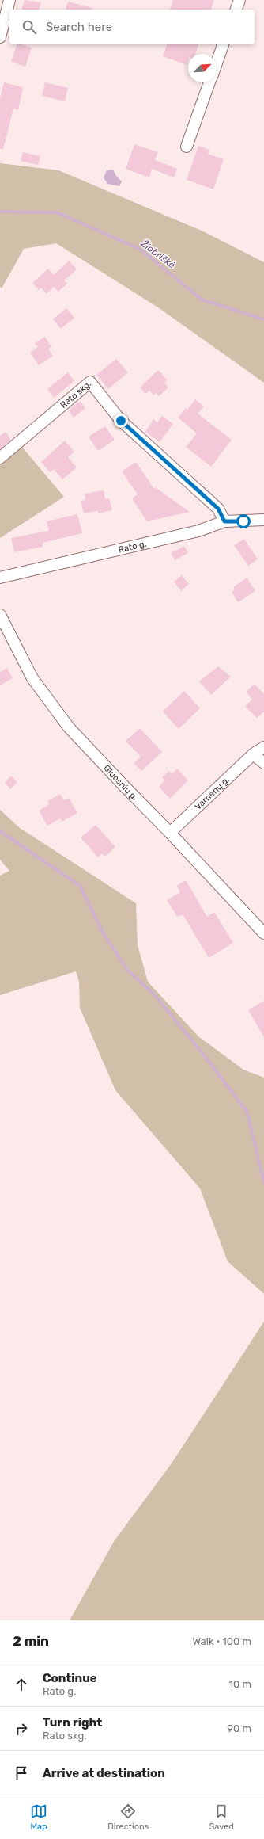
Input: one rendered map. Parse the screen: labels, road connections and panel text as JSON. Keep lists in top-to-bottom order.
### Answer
{
  "streets": {
    "street": [
      "Rato skg.",
      "Rato g.",
      "Gluosnių g.",
      "Varnėnų g."
    ]
  },
  "crossings": [
    ["Rato skg.", "Rato g."],
    ["Gluosnių g.", "Varnėnų g."]
  ],
  "water": ["Žiobriškė"],
  "north": "top right",
  "page": {
    "search": "Search here",
    "heading": ["2 min", "Walk · 100 m"],
    "list": [
      ["Continue", "Rato g.", "10 m"],
      ["Turn right", "Rato skg.", "90 m"],
      "Arrive at destination"
    ],
    "nav": ["Map", "Directions", "Saved"]
  }
}
